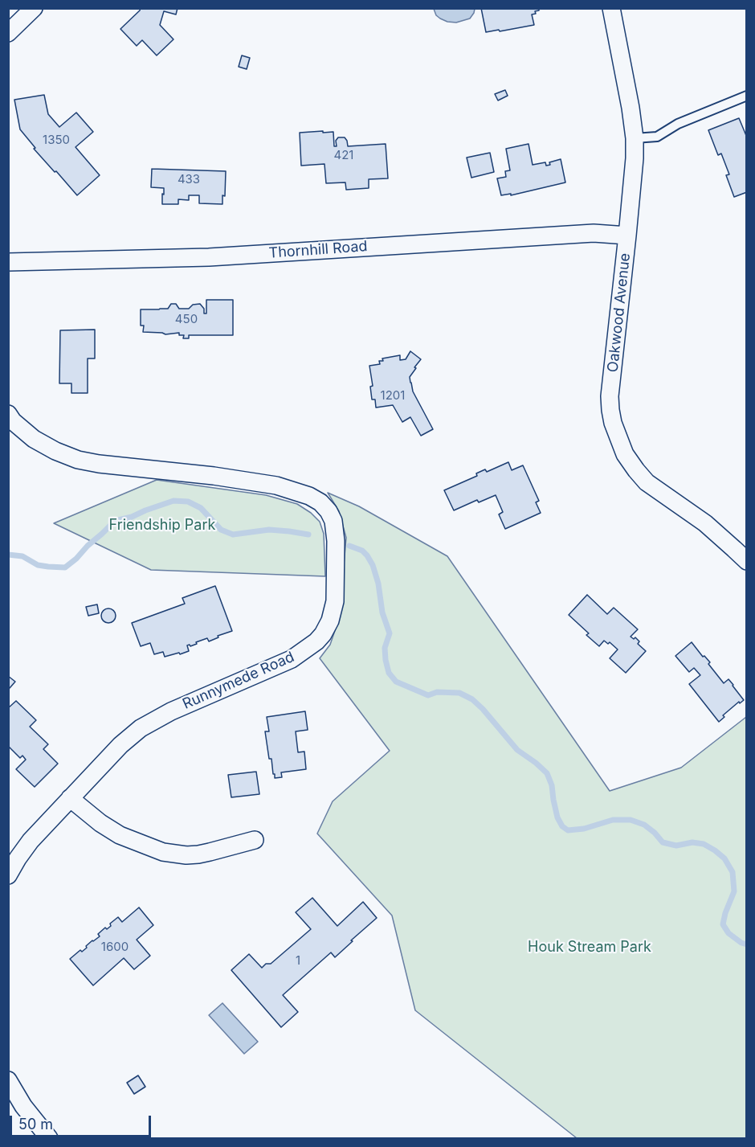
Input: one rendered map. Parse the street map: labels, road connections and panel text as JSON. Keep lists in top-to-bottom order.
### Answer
{
  "streets": {
    "street": ["Thornhill Road", "Oakwood Avenue", "Runnymede Road"]
  },
  "crossings": [
    ["Thornhill Road", "Oakwood Avenue"]
  ],
  "parks": ["Friendship Park", "Houk Stream Park"],
  "house_numbers": [
    "1350",
    "421",
    "433",
    "450",
    "1201",
    "1600",
    "1"
  ],
  "scale_bar": "50 m"
}
